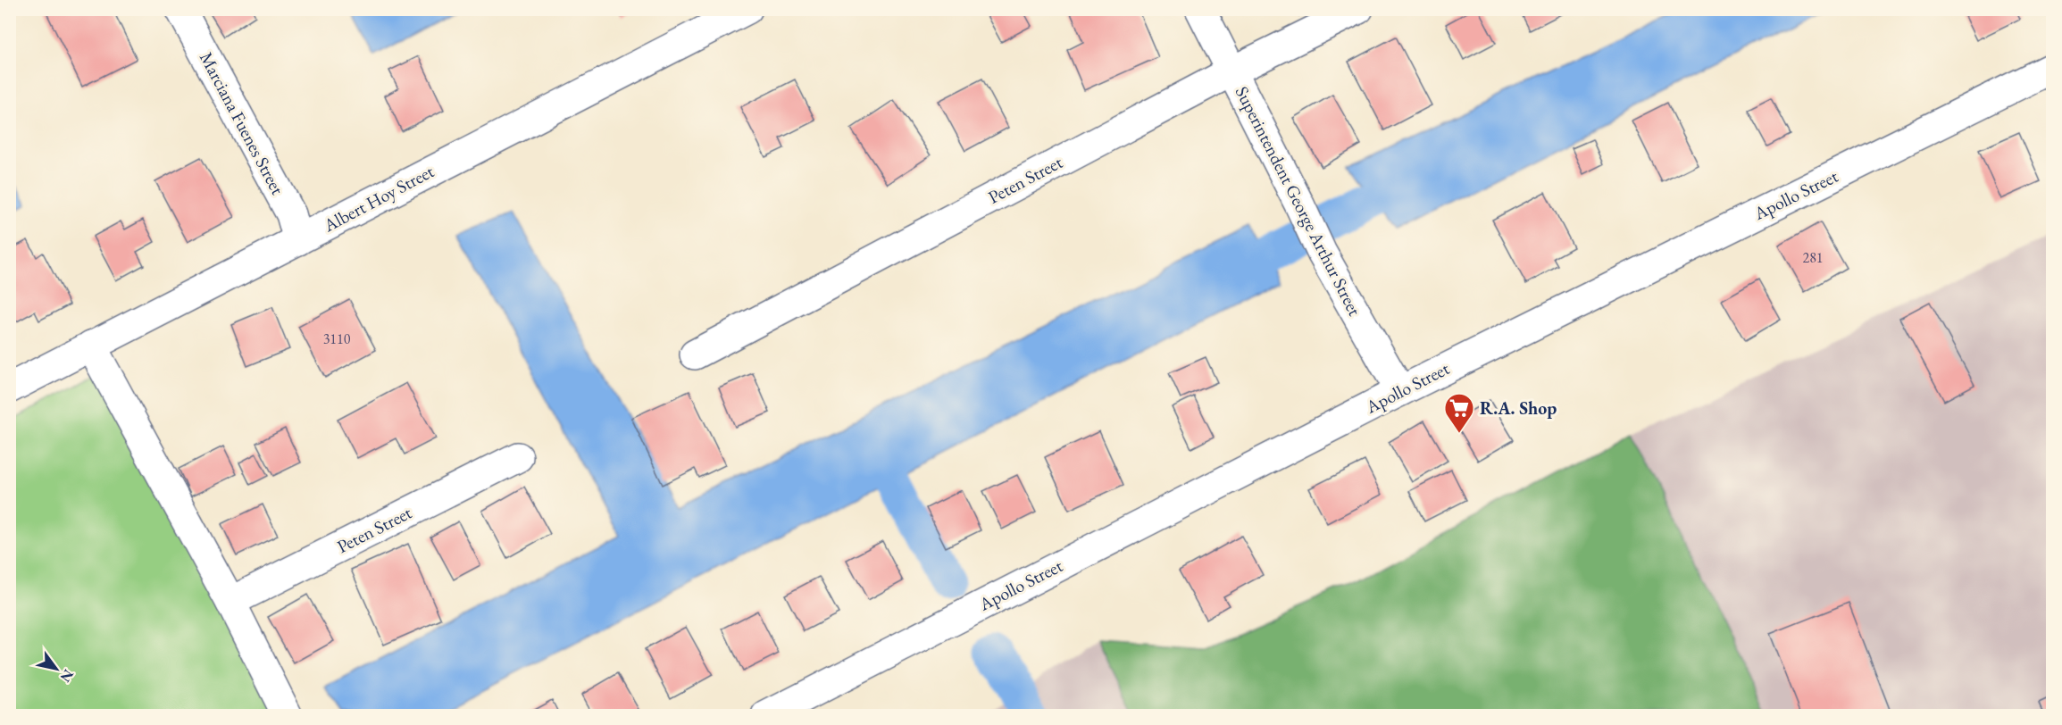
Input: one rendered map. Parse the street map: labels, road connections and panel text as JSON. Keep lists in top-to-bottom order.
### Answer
{
  "streets": {
    "street": [
      "Marciana Fuenes Street",
      "Peten Street",
      "Apollo Street",
      "Albert Hoy Street",
      "Superintendent George Arthur Street"
    ]
  },
  "crossings": [
    ["Marciana Fuenes Street", "Albert Hoy Street"],
    ["Peten Street", "Superintendent George Arthur Street"],
    ["Apollo Street", "Superintendent George Arthur Street"]
  ],
  "places": {
    "supermarket": ["R.A. Shop"]
  },
  "house_numbers": ["281", "3110"],
  "north": "bottom right"
}
